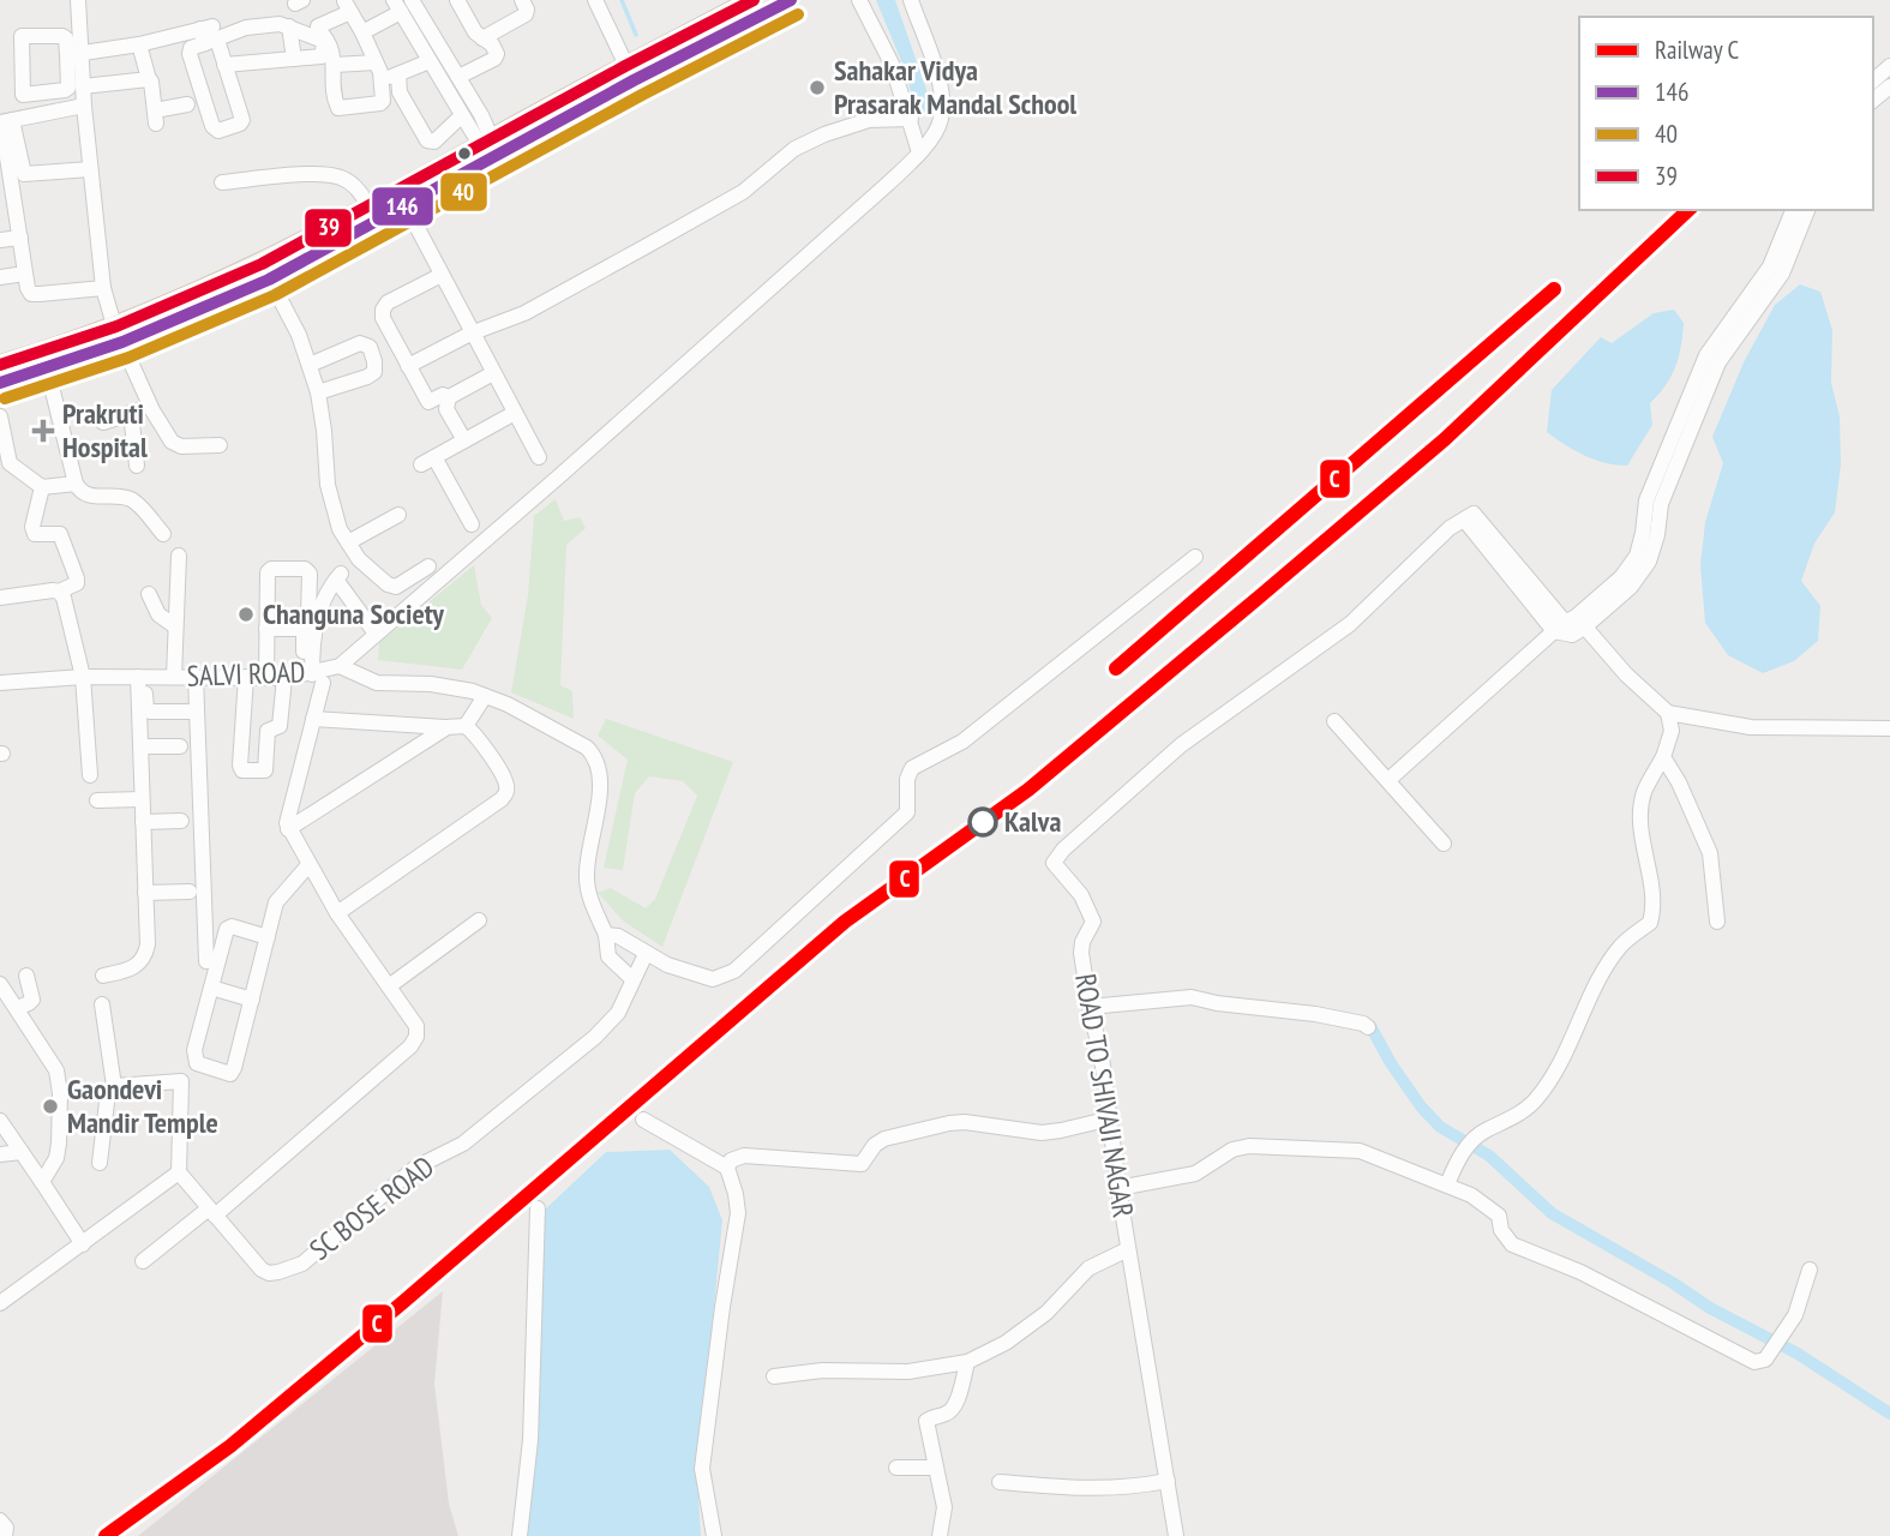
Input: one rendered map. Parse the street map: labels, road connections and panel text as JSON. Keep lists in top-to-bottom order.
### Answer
{
  "streets": {
    "street": ["SALVI ROAD", "ROAD TO SHIVAJI NAGAR", "SC BOSE ROAD"]
  },
  "crossings": [
    ["SALVI ROAD", "SC BOSE ROAD"]
  ],
  "places": {
    "other": [
      "Sahakar Vidya Prasarak Mandal School",
      "Changuna Society",
      "Kalva",
      "Gaondevi Mandir Temple"
    ],
    "health": ["Prakruti Hospital"]
  },
  "lines": [
    "transit line 146",
    "transit line 39",
    "transit line 40",
    "rail line C"
  ],
  "legend": [
    "Railway C",
    "146",
    "40",
    "39"
  ]
}
